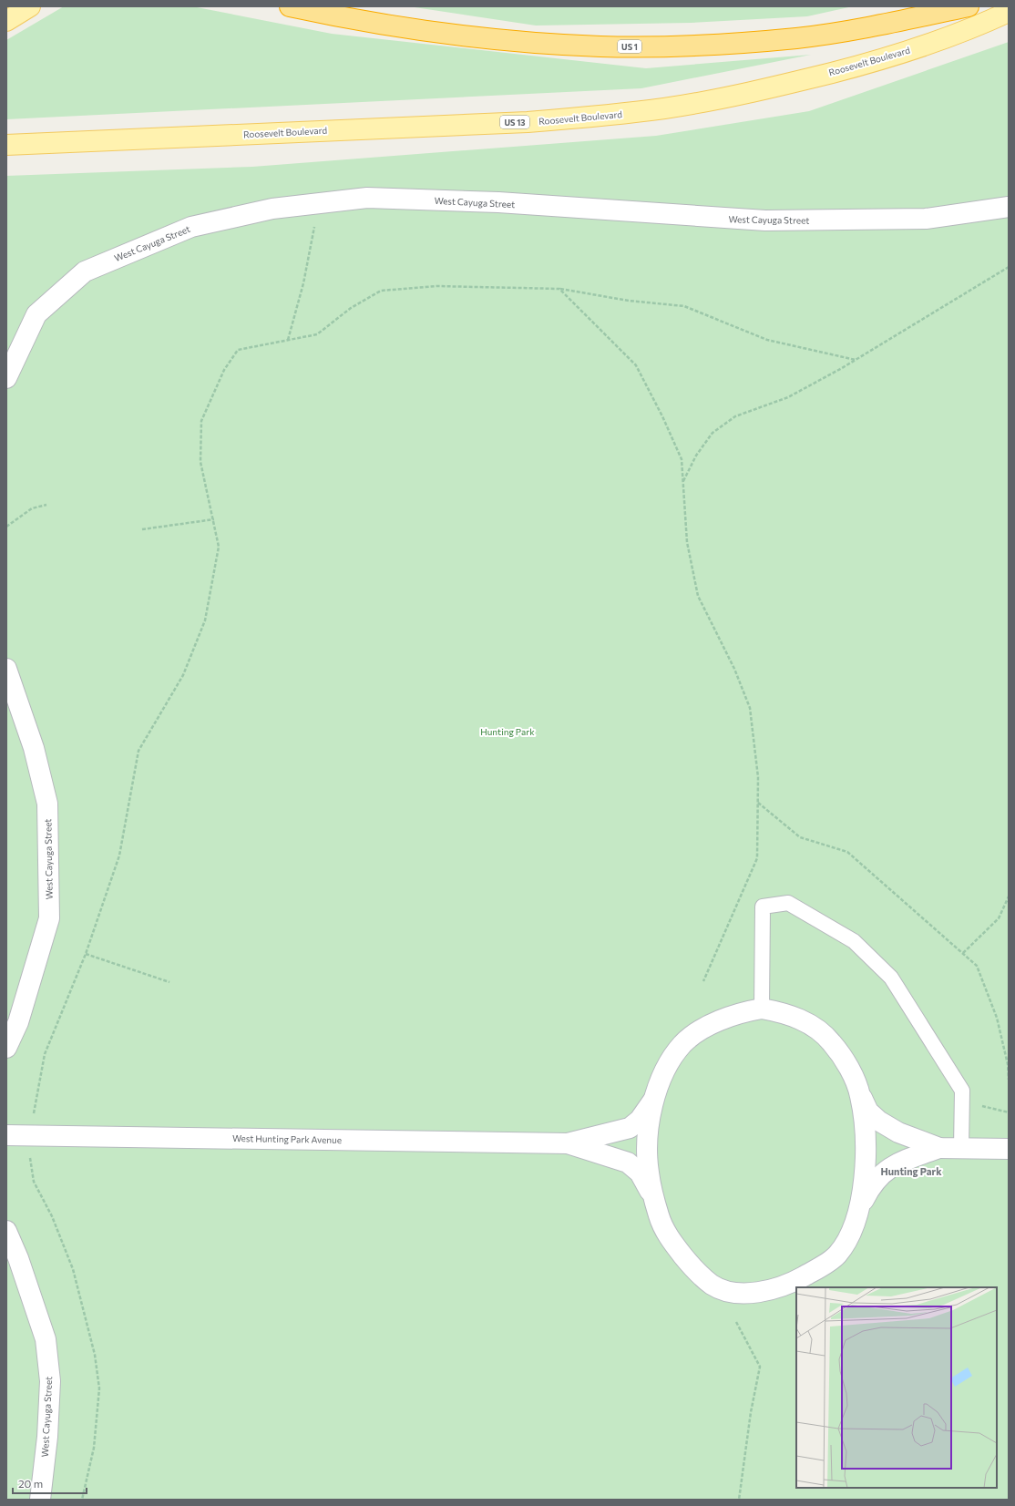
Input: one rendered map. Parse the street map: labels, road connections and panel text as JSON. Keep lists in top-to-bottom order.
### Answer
{
  "streets": {
    "highway": ["US 1"],
    "main road": [
      "Roosevelt Boulevard",
      "US 13",
      "West Cayuga Street",
      "West Hunting Park Avenue"
    ]
  },
  "districts": ["Hunting Park"],
  "parks": ["Hunting Park"],
  "scale_bar": "20 m"
}
